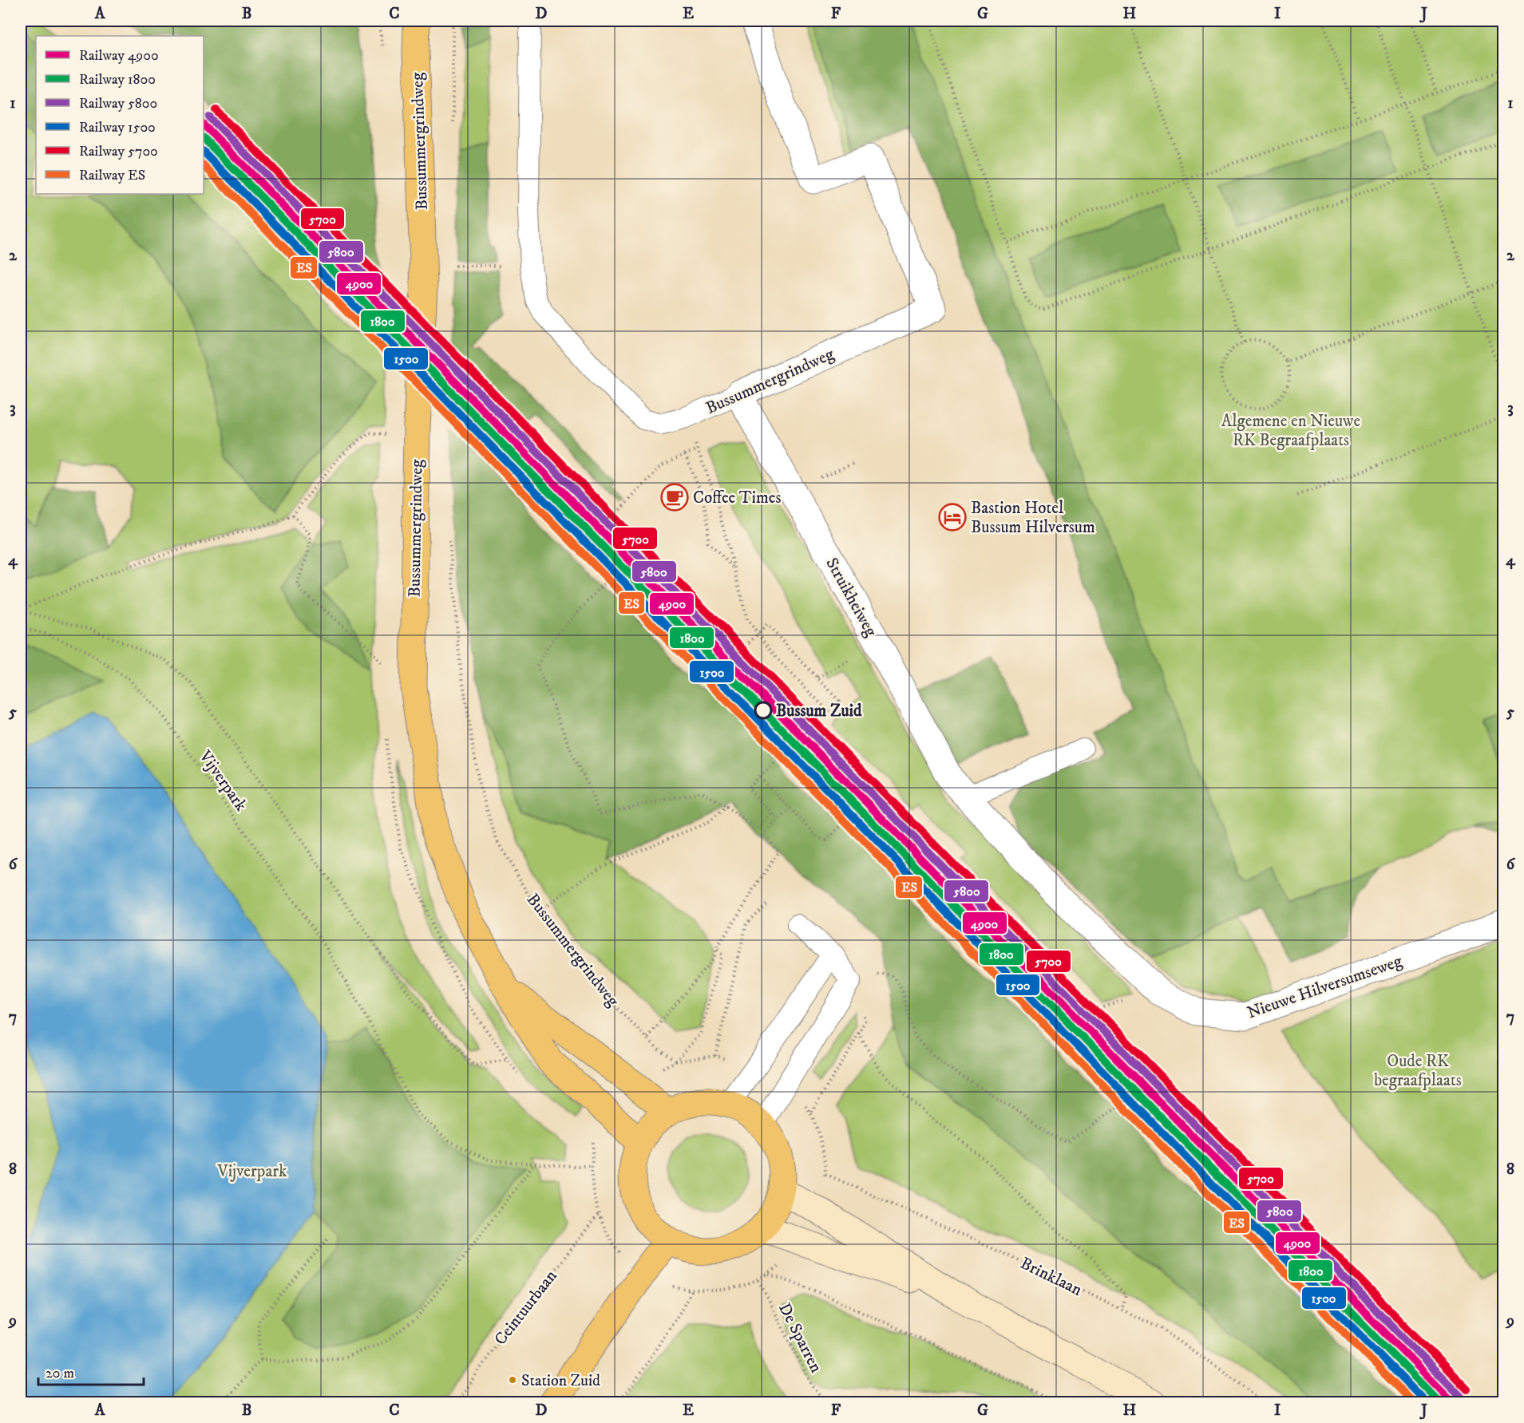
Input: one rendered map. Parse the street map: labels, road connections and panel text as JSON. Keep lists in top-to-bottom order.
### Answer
{
  "streets": {
    "main road": ["Bussummergrindweg"],
    "street": ["Struikheiweg", "Nieuwe Hilversumseweg"],
    "path": [
      "Vijverpark",
      "Brinklaan",
      "Ceintuurbaan",
      "De Sparren"
    ]
  },
  "crossings": [
    ["Bussummergrindweg", "Struikheiweg"],
    ["Struikheiweg", "Nieuwe Hilversumseweg"]
  ],
  "parks": ["Algemene en Nieuwe RK Begraafplaats", "Oude RK begraafplaats", "Vijverpark"],
  "places": {
    "cafe": ["Coffee Times"],
    "hotel": ["Bastion Hotel Bussum Hilversum"],
    "other": ["Bussum Zuid", "Station Zuid"]
  },
  "lines": [
    "rail line 5700",
    "rail line 5800",
    "rail line 4900",
    "rail line 1800",
    "rail line 1500",
    "rail line ES"
  ],
  "legend": [
    "Railway 4900",
    "Railway 1800",
    "Railway 5800",
    "Railway 1500",
    "Railway 5700",
    "Railway ES"
  ],
  "scale_bar": "20 m",
  "grid": {
    "columns": [
      "A",
      "B",
      "C",
      "D",
      "E",
      "F",
      "G",
      "H",
      "I",
      "J"
    ],
    "rows": [
      "1",
      "2",
      "3",
      "4",
      "5",
      "6",
      "7",
      "8",
      "9"
    ]
  }
}
